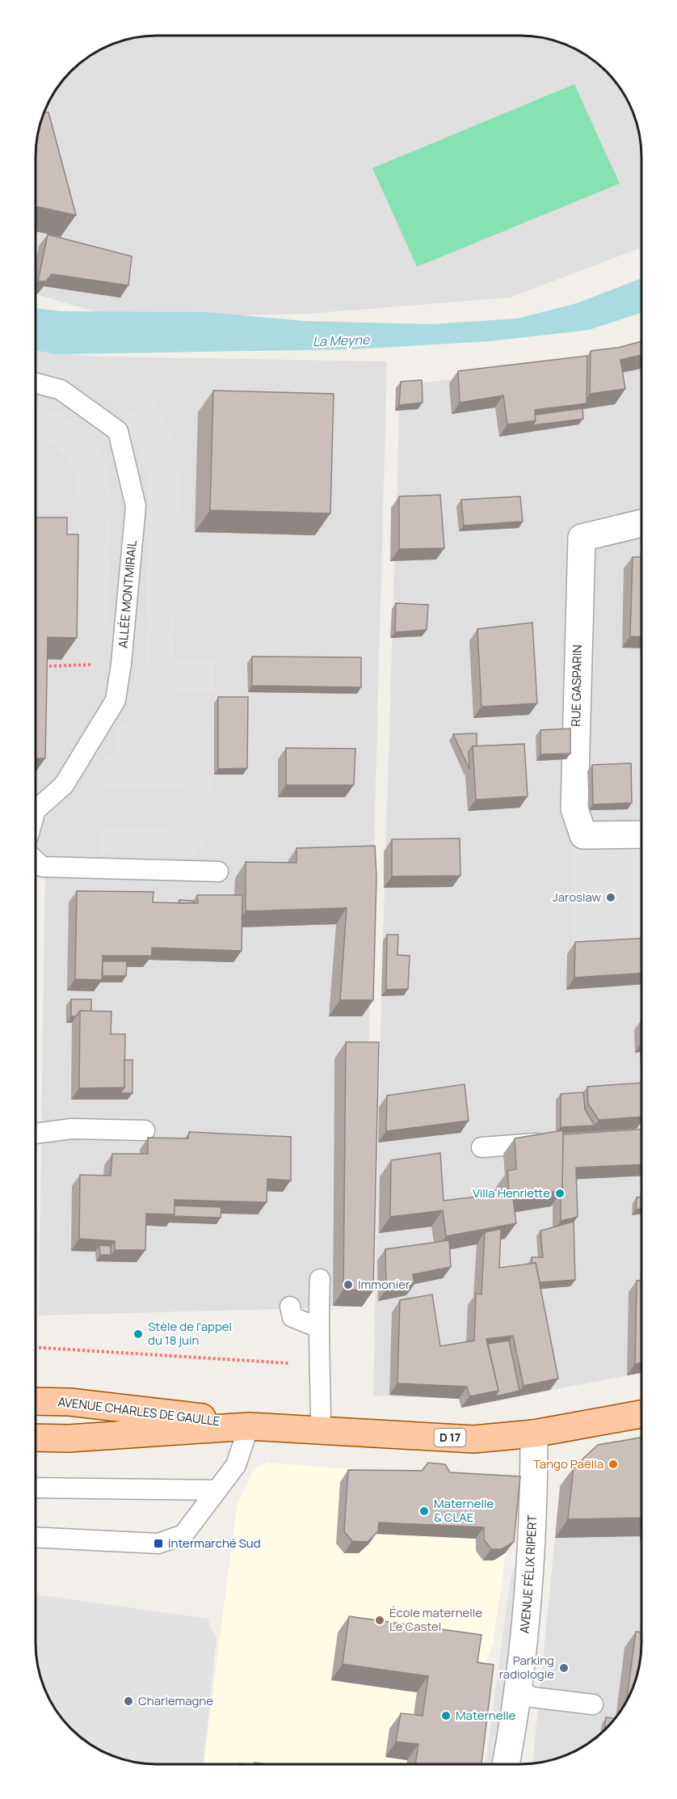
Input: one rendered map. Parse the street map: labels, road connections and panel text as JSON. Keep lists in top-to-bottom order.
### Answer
{
  "streets": {
    "main road": ["AVENUE CHARLES DE GAULLE", "D 17"],
    "street": ["RUE GASPARIN", "AVENUE FÉLIX RIPERT"],
    "lane": ["ALLÉE MONTMIRAIL"]
  },
  "crossings": [
    ["AVENUE CHARLES DE GAULLE", "AVENUE FÉLIX RIPERT"]
  ],
  "water": ["La Meyne"],
  "places": {
    "other": [
      "Jaroslaw",
      "Villa Henriette",
      "Immonier",
      "Stèle de l'appel du 18 juin",
      "Tango Paëlla",
      "Maternelle & CLAE",
      "École maternelle Le Castel",
      "Parking radiologie",
      "Charlemagne",
      "Maternelle"
    ],
    "transit": ["Intermarché Sud"]
  }
}
